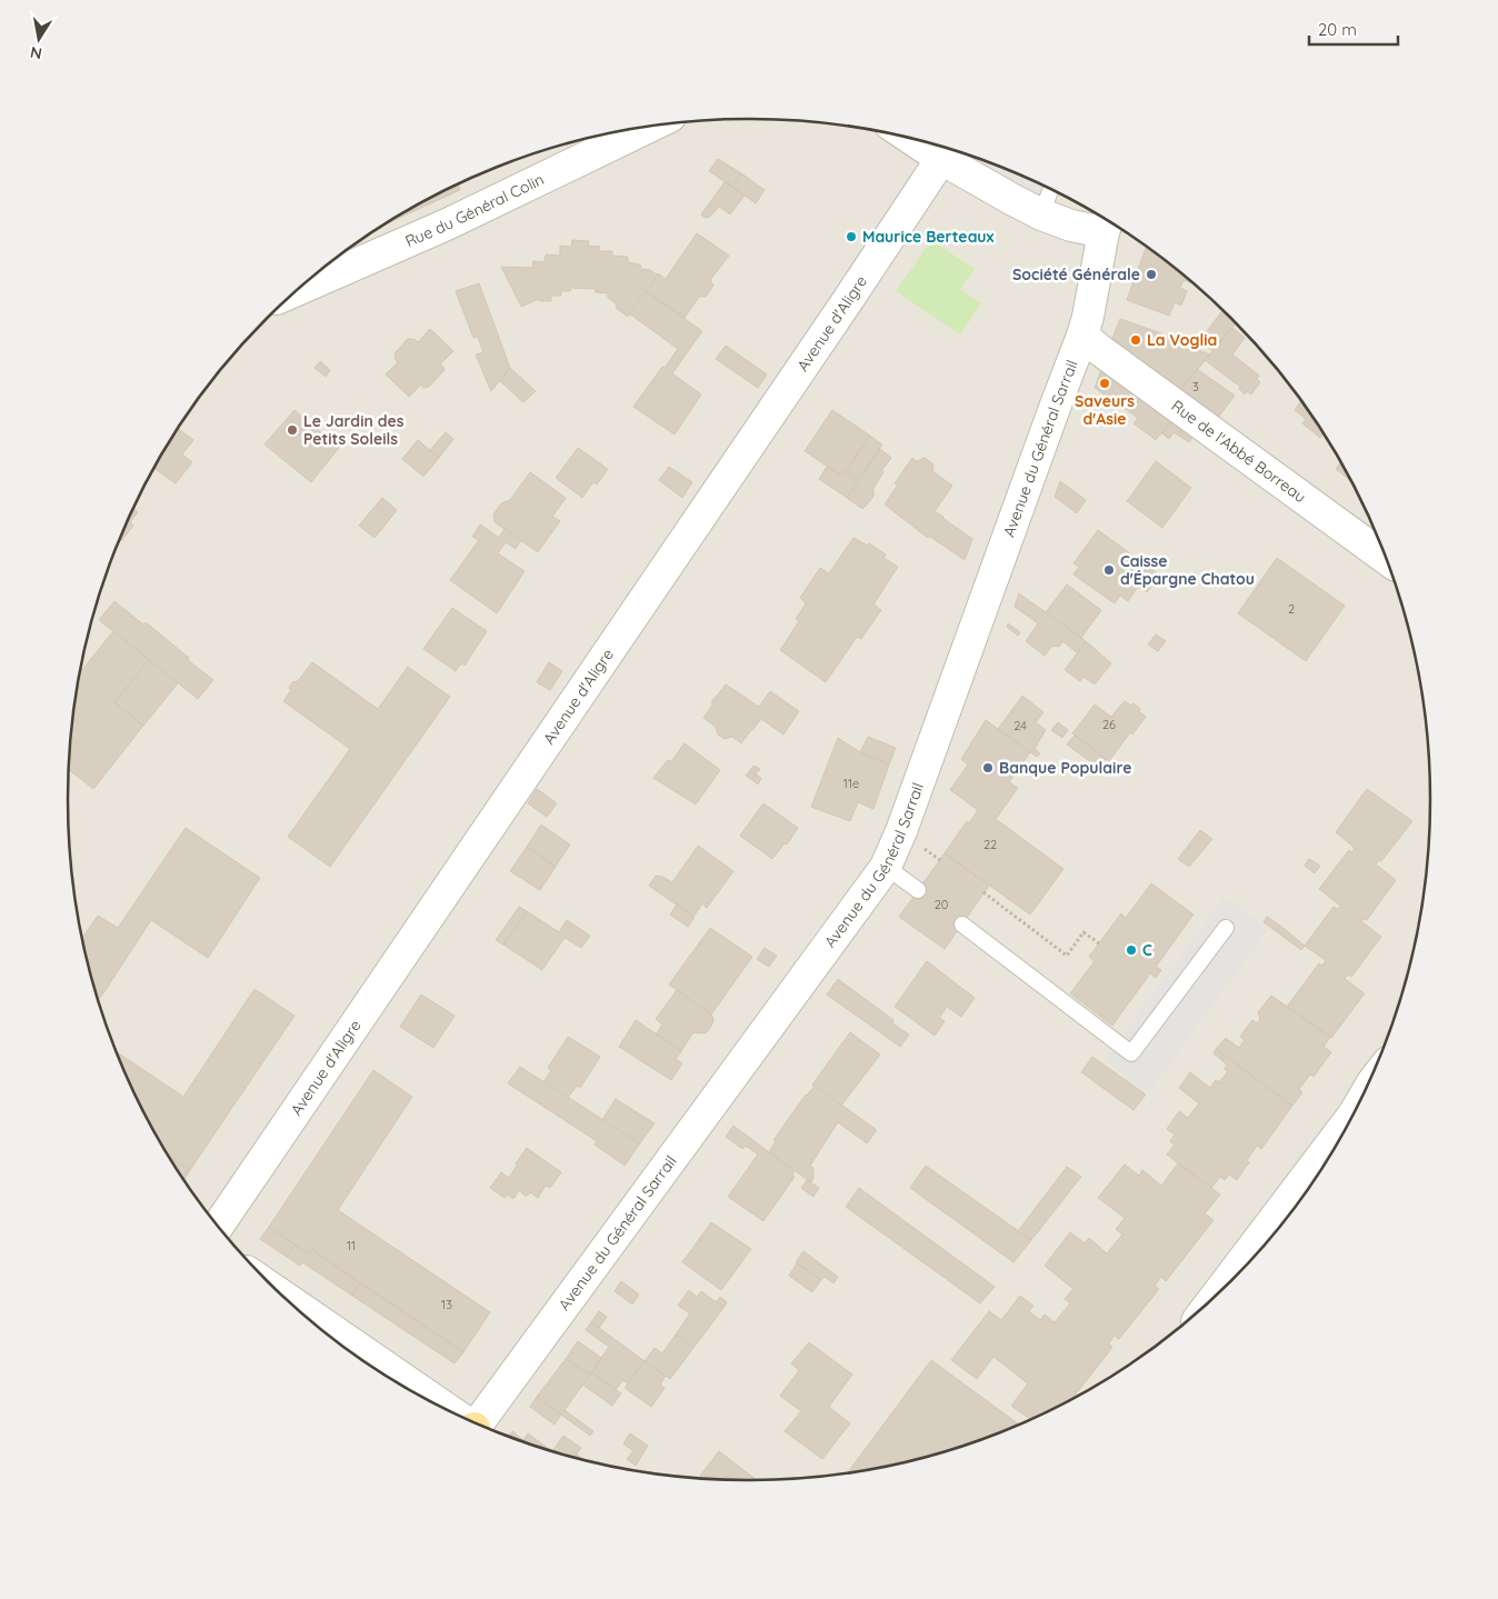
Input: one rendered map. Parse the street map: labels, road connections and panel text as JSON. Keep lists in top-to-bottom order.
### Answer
{
  "streets": {
    "street": [
      "Rue du Général Colin",
      "Avenue d'Aligre",
      "Avenue du Général Sarrail",
      "Rue de l'Abbé Borreau"
    ]
  },
  "crossings": [
    ["Avenue du Général Sarrail", "Rue de l'Abbé Borreau"]
  ],
  "places": [
    "Maurice Berteaux",
    "Société Générale",
    "La Voglia",
    "Saveurs d'Asie",
    "Le Jardin des Petits Soleils",
    "Caisse d'Épargne Chatou",
    "Banque Populaire",
    "C"
  ],
  "house_numbers": [
    "3",
    "2",
    "26",
    "24",
    "11e",
    "22",
    "20",
    "11",
    "13"
  ],
  "scale_bar": "20 m",
  "north": "bottom"
}
